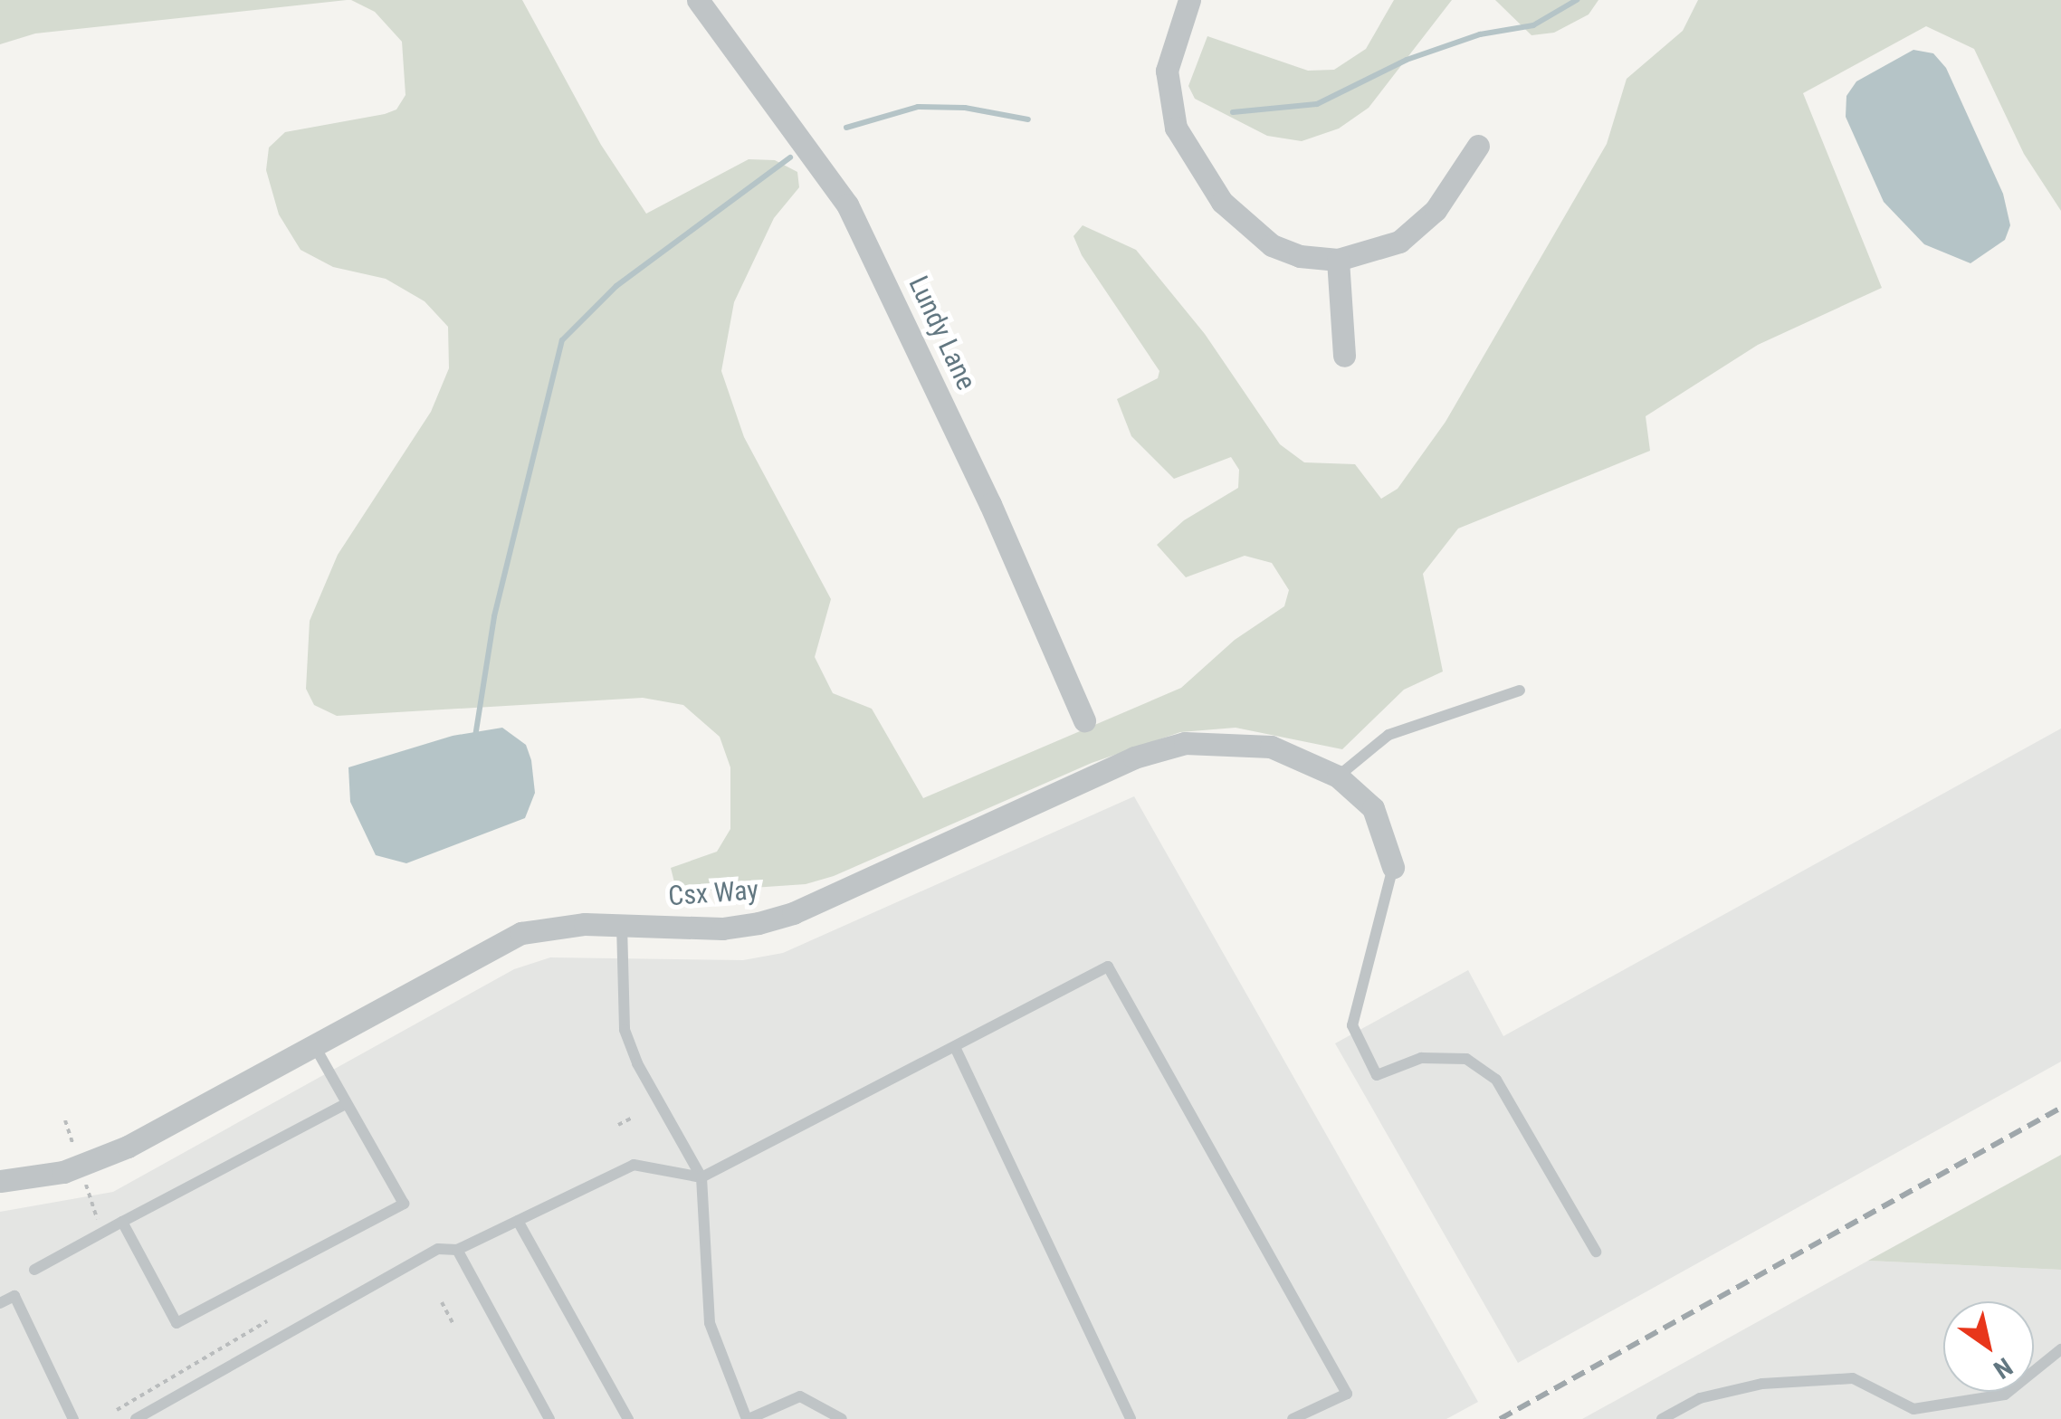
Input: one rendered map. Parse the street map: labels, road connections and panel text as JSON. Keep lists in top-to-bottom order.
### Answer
{
  "streets": {
    "street": ["Lundy Lane", "Csx Way"]
  },
  "north": "bottom right"
}
